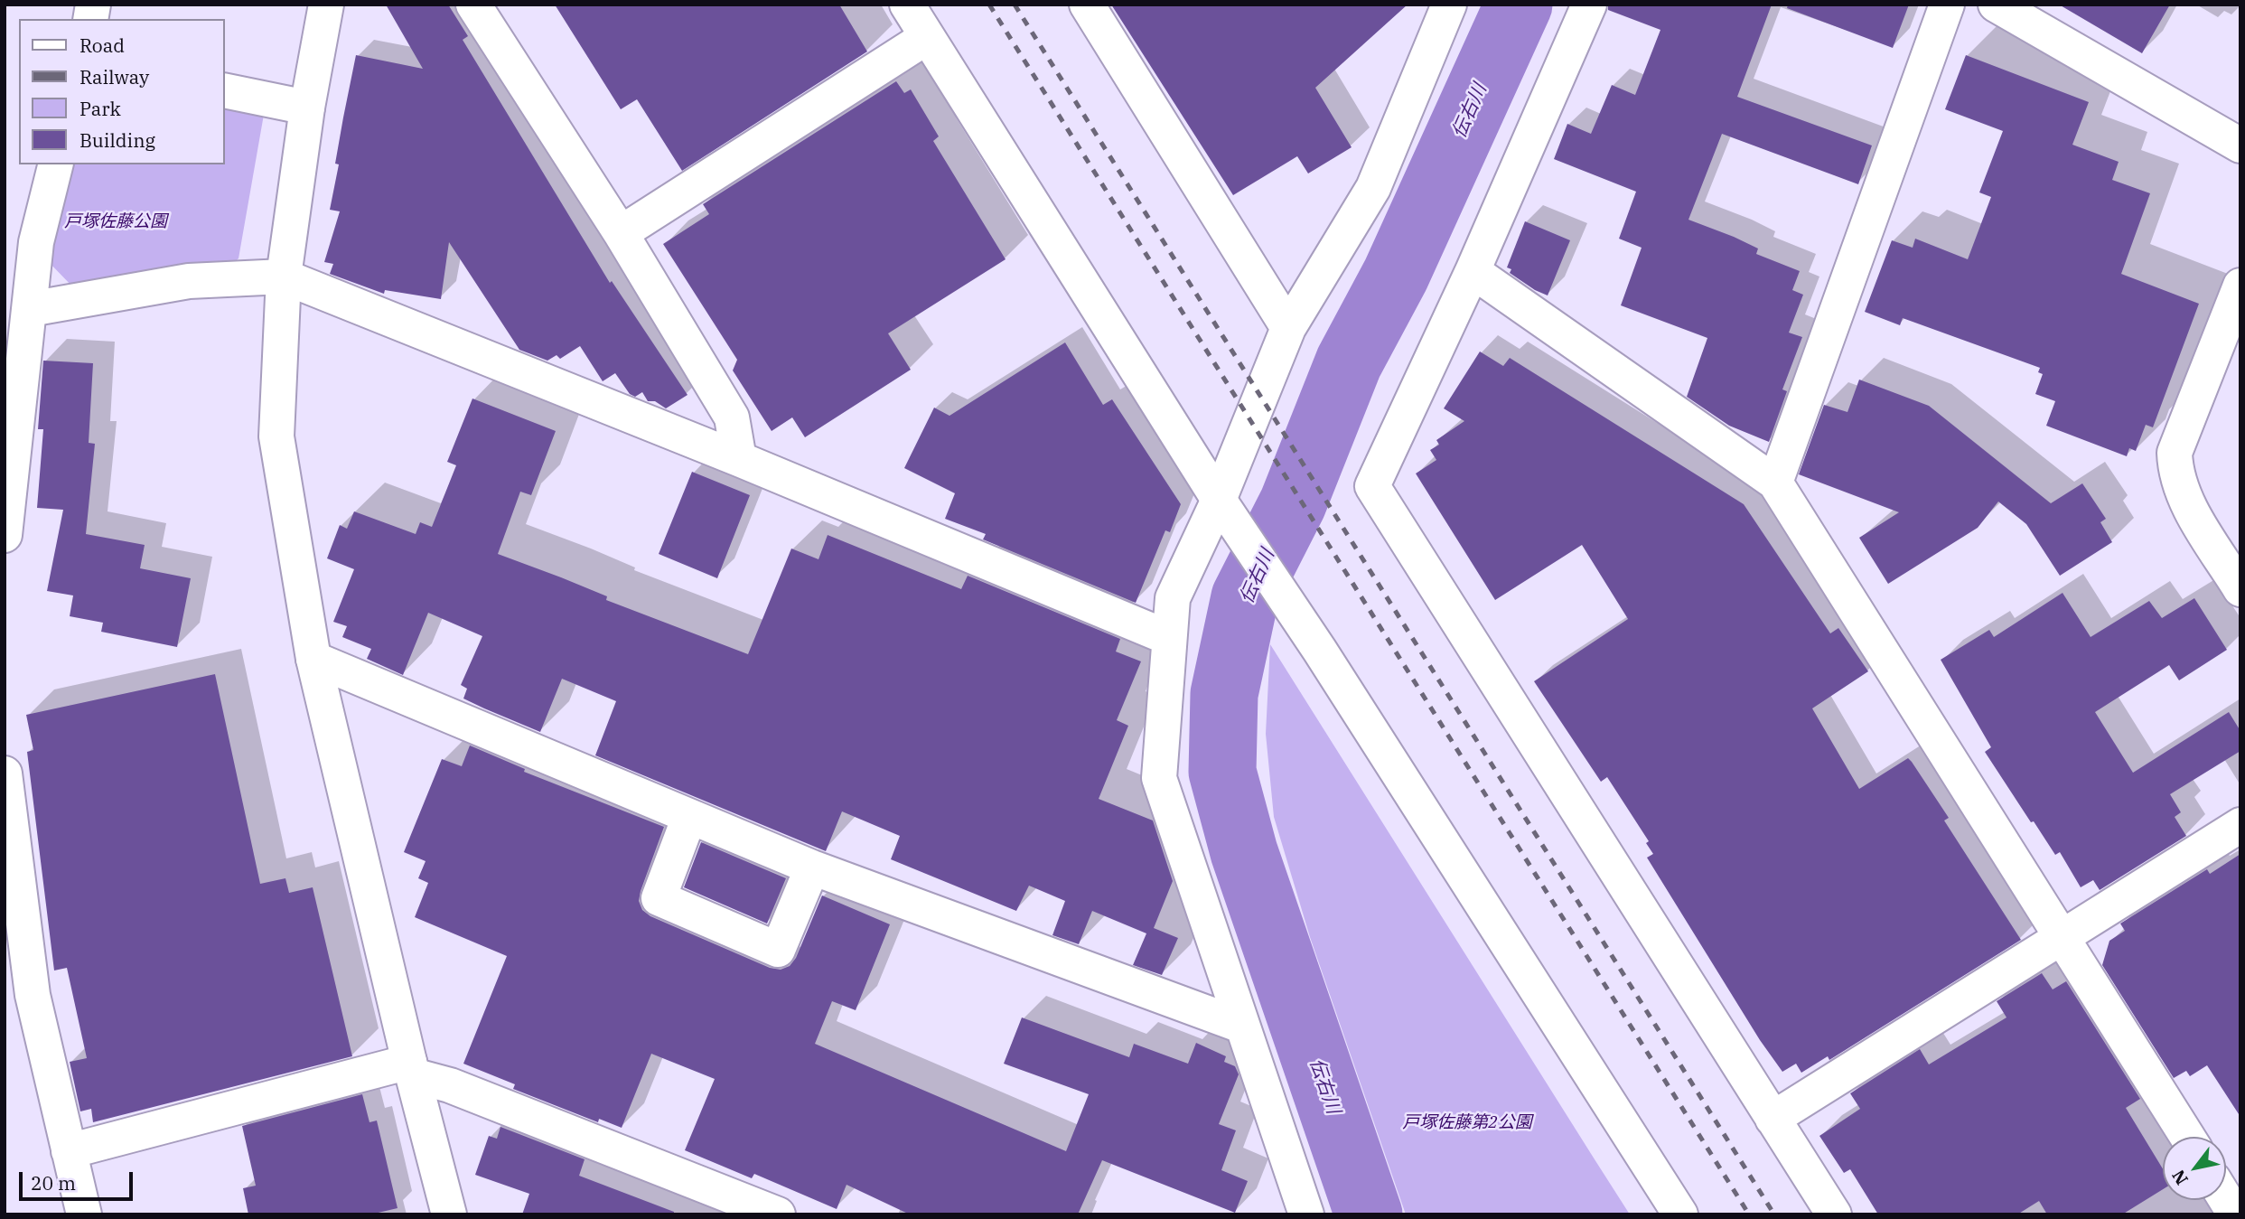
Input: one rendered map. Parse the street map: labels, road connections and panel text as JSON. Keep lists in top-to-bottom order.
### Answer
{
  "water": ["伝右川"],
  "parks": ["戸塚佐藤公園", "戸塚佐藤第2公園"],
  "legend": [
    "Road",
    "Railway",
    "Park",
    "Building"
  ],
  "scale_bar": "20 m",
  "north": "bottom left"
}
